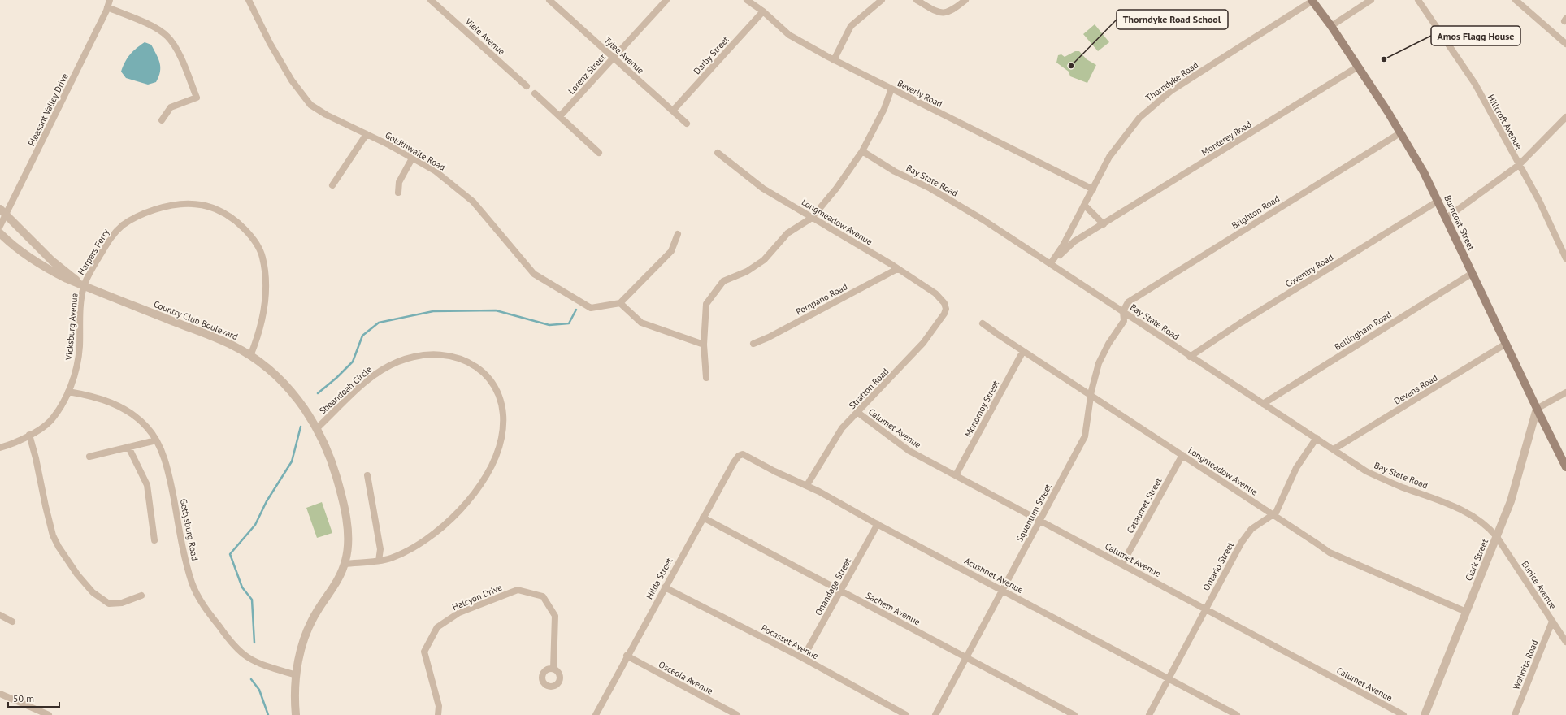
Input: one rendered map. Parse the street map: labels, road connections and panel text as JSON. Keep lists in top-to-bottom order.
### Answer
{
  "streets": {
    "main road": ["Burncoat Street"],
    "street": [
      "Viele Avenue",
      "Tylee Avenue",
      "Darby Street",
      "Lorenz Street",
      "Thorndyke Road",
      "Beverly Road",
      "Pleasant Valley Drive",
      "Hillcroft Avenue",
      "Monterey Road",
      "Goldthwaite Road",
      "Bay State Road",
      "Brighton Road",
      "Longmeadow Avenue",
      "Harpers Ferry",
      "Coventry Road",
      "Pompano Road",
      "Country Club Boulevard",
      "Vicksburg Avenue",
      "Bellingham Road",
      "Stratton Road",
      "Devens Road",
      "Sheandoah Circle",
      "Monomoy Street",
      "Calumet Avenue",
      "Cataumet Street",
      "Squantum Street",
      "Gettysburg Road",
      "Clark Street",
      "Ontario Street",
      "Acushnet Avenue",
      "Hilda Street",
      "Eunice Avenue",
      "Onandaga Street",
      "Halcyon Drive",
      "Sachem Avenue",
      "Pocasset Avenue",
      "Wahnita Road",
      "Osceola Avenue"
    ]
  },
  "crossings": [
    ["Tylee Avenue", "Darby Street"],
    ["Tylee Avenue", "Lorenz Street"],
    ["Darby Street", "Beverly Road"],
    ["Thorndyke Road", "Beverly Road"],
    ["Thorndyke Road", "Monterey Road"],
    ["Thorndyke Road", "Bay State Road"],
    ["Thorndyke Road", "Burncoat Street"],
    ["Pleasant Valley Drive", "Country Club Boulevard"],
    ["Monterey Road", "Bay State Road"],
    ["Monterey Road", "Burncoat Street"],
    ["Bay State Road", "Brighton Road"],
    ["Bay State Road", "Coventry Road"],
    ["Bay State Road", "Bellingham Road"],
    ["Bay State Road", "Devens Road"],
    ["Bay State Road", "Squantum Street"],
    ["Bay State Road", "Clark Street"],
    ["Bay State Road", "Ontario Street"],
    ["Bay State Road", "Eunice Avenue"],
    ["Brighton Road", "Burncoat Street"],
    ["Brighton Road", "Squantum Street"],
    ["Longmeadow Avenue", "Pompano Road"],
    ["Longmeadow Avenue", "Stratton Road"],
    ["Longmeadow Avenue", "Monomoy Street"],
    ["Longmeadow Avenue", "Cataumet Street"],
    ["Longmeadow Avenue", "Squantum Street"],
    ["Longmeadow Avenue", "Clark Street"],
    ["Longmeadow Avenue", "Ontario Street"],
    ["Burncoat Street", "Coventry Road"],
    ["Burncoat Street", "Bellingham Road"],
    ["Burncoat Street", "Devens Road"],
    ["Burncoat Street", "Clark Street"],
    ["Harpers Ferry", "Country Club Boulevard"],
    ["Harpers Ferry", "Vicksburg Avenue"],
    ["Country Club Boulevard", "Vicksburg Avenue"],
    ["Country Club Boulevard", "Sheandoah Circle"],
    ["Country Club Boulevard", "Gettysburg Road"],
    ["Vicksburg Avenue", "Gettysburg Road"],
    ["Stratton Road", "Calumet Avenue"],
    ["Stratton Road", "Acushnet Avenue"],
    ["Monomoy Street", "Calumet Avenue"],
    ["Calumet Avenue", "Cataumet Street"],
    ["Calumet Avenue", "Squantum Street"],
    ["Calumet Avenue", "Ontario Street"],
    ["Squantum Street", "Acushnet Avenue"],
    ["Squantum Street", "Sachem Avenue"],
    ["Clark Street", "Eunice Avenue"],
    ["Ontario Street", "Acushnet Avenue"],
    ["Acushnet Avenue", "Hilda Street"],
    ["Acushnet Avenue", "Onandaga Street"],
    ["Hilda Street", "Sachem Avenue"],
    ["Hilda Street", "Pocasset Avenue"],
    ["Hilda Street", "Osceola Avenue"],
    ["Eunice Avenue", "Wahnita Road"],
    ["Onandaga Street", "Sachem Avenue"],
    ["Onandaga Street", "Pocasset Avenue"]
  ],
  "places": ["Amos Flagg House", "Thorndyke Road School"],
  "scale_bar": "50 m"
}
